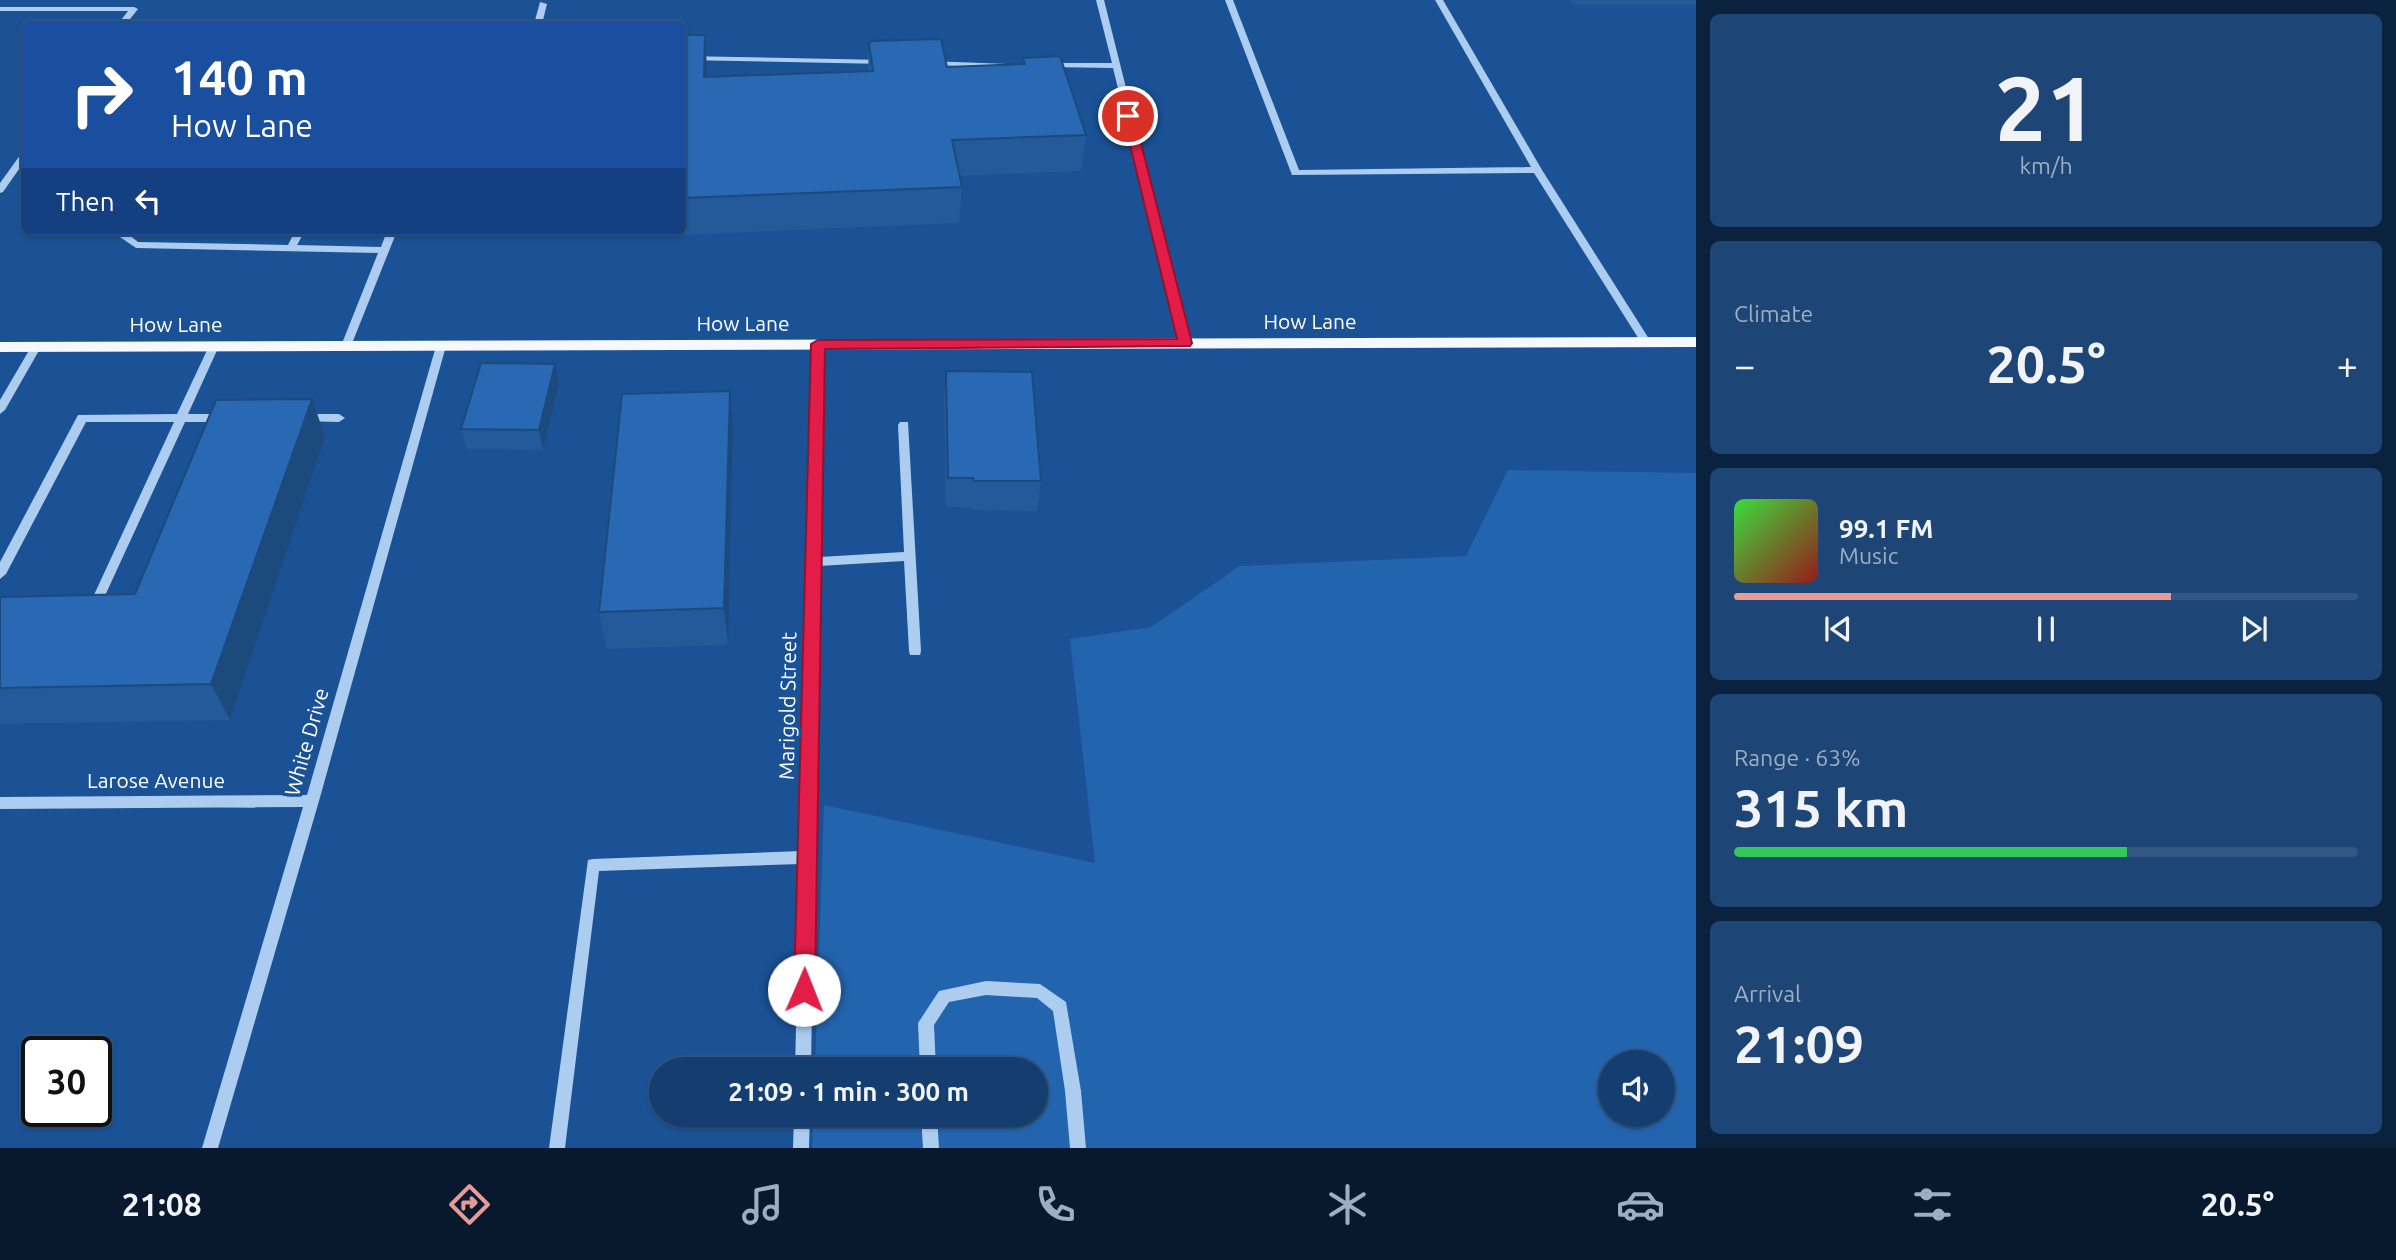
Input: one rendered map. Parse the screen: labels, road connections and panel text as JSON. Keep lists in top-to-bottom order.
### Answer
{
  "streets": {
    "main road": ["How Lane"],
    "street": ["Marigold Street", "White Drive", "Larose Avenue"]
  },
  "crossings": [
    ["How Lane", "Marigold Street"],
    ["How Lane", "White Drive"],
    ["White Drive", "Larose Avenue"]
  ],
  "page": {
    "tile": [
      ["21", "km/h"],
      "Climate",
      ["Range · 63%", "315 km"],
      ["Arrival", "21:09"]
    ],
    "turn": ["140 m", "How Lane"],
    "then": "Then",
    "heat": ["−", "20.5°", "+"],
    "song": ["99.1 FM", "Music"],
    "limit": "30",
    "trip": "21:09 · 1 min · 300 m",
    "tabs": ["21:08", "20.5°"]
  }
}
